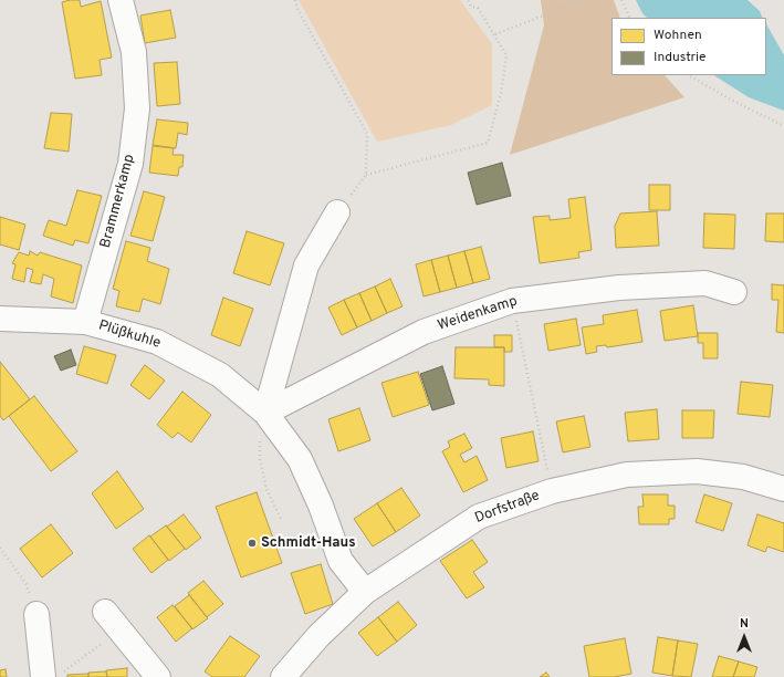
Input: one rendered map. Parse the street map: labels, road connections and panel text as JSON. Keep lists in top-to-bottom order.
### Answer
{
  "streets": {
    "street": [
      "Brammerkamp",
      "Weidenkamp",
      "Plüßkuhle",
      "Dorfstraße"
    ]
  },
  "crossings": [
    ["Brammerkamp", "Plüßkuhle"],
    ["Weidenkamp", "Plüßkuhle"],
    ["Plüßkuhle", "Dorfstraße"]
  ],
  "places": ["Schmidt-Haus"],
  "legend": ["Wohnen", "Industrie"],
  "north": "top"
}
